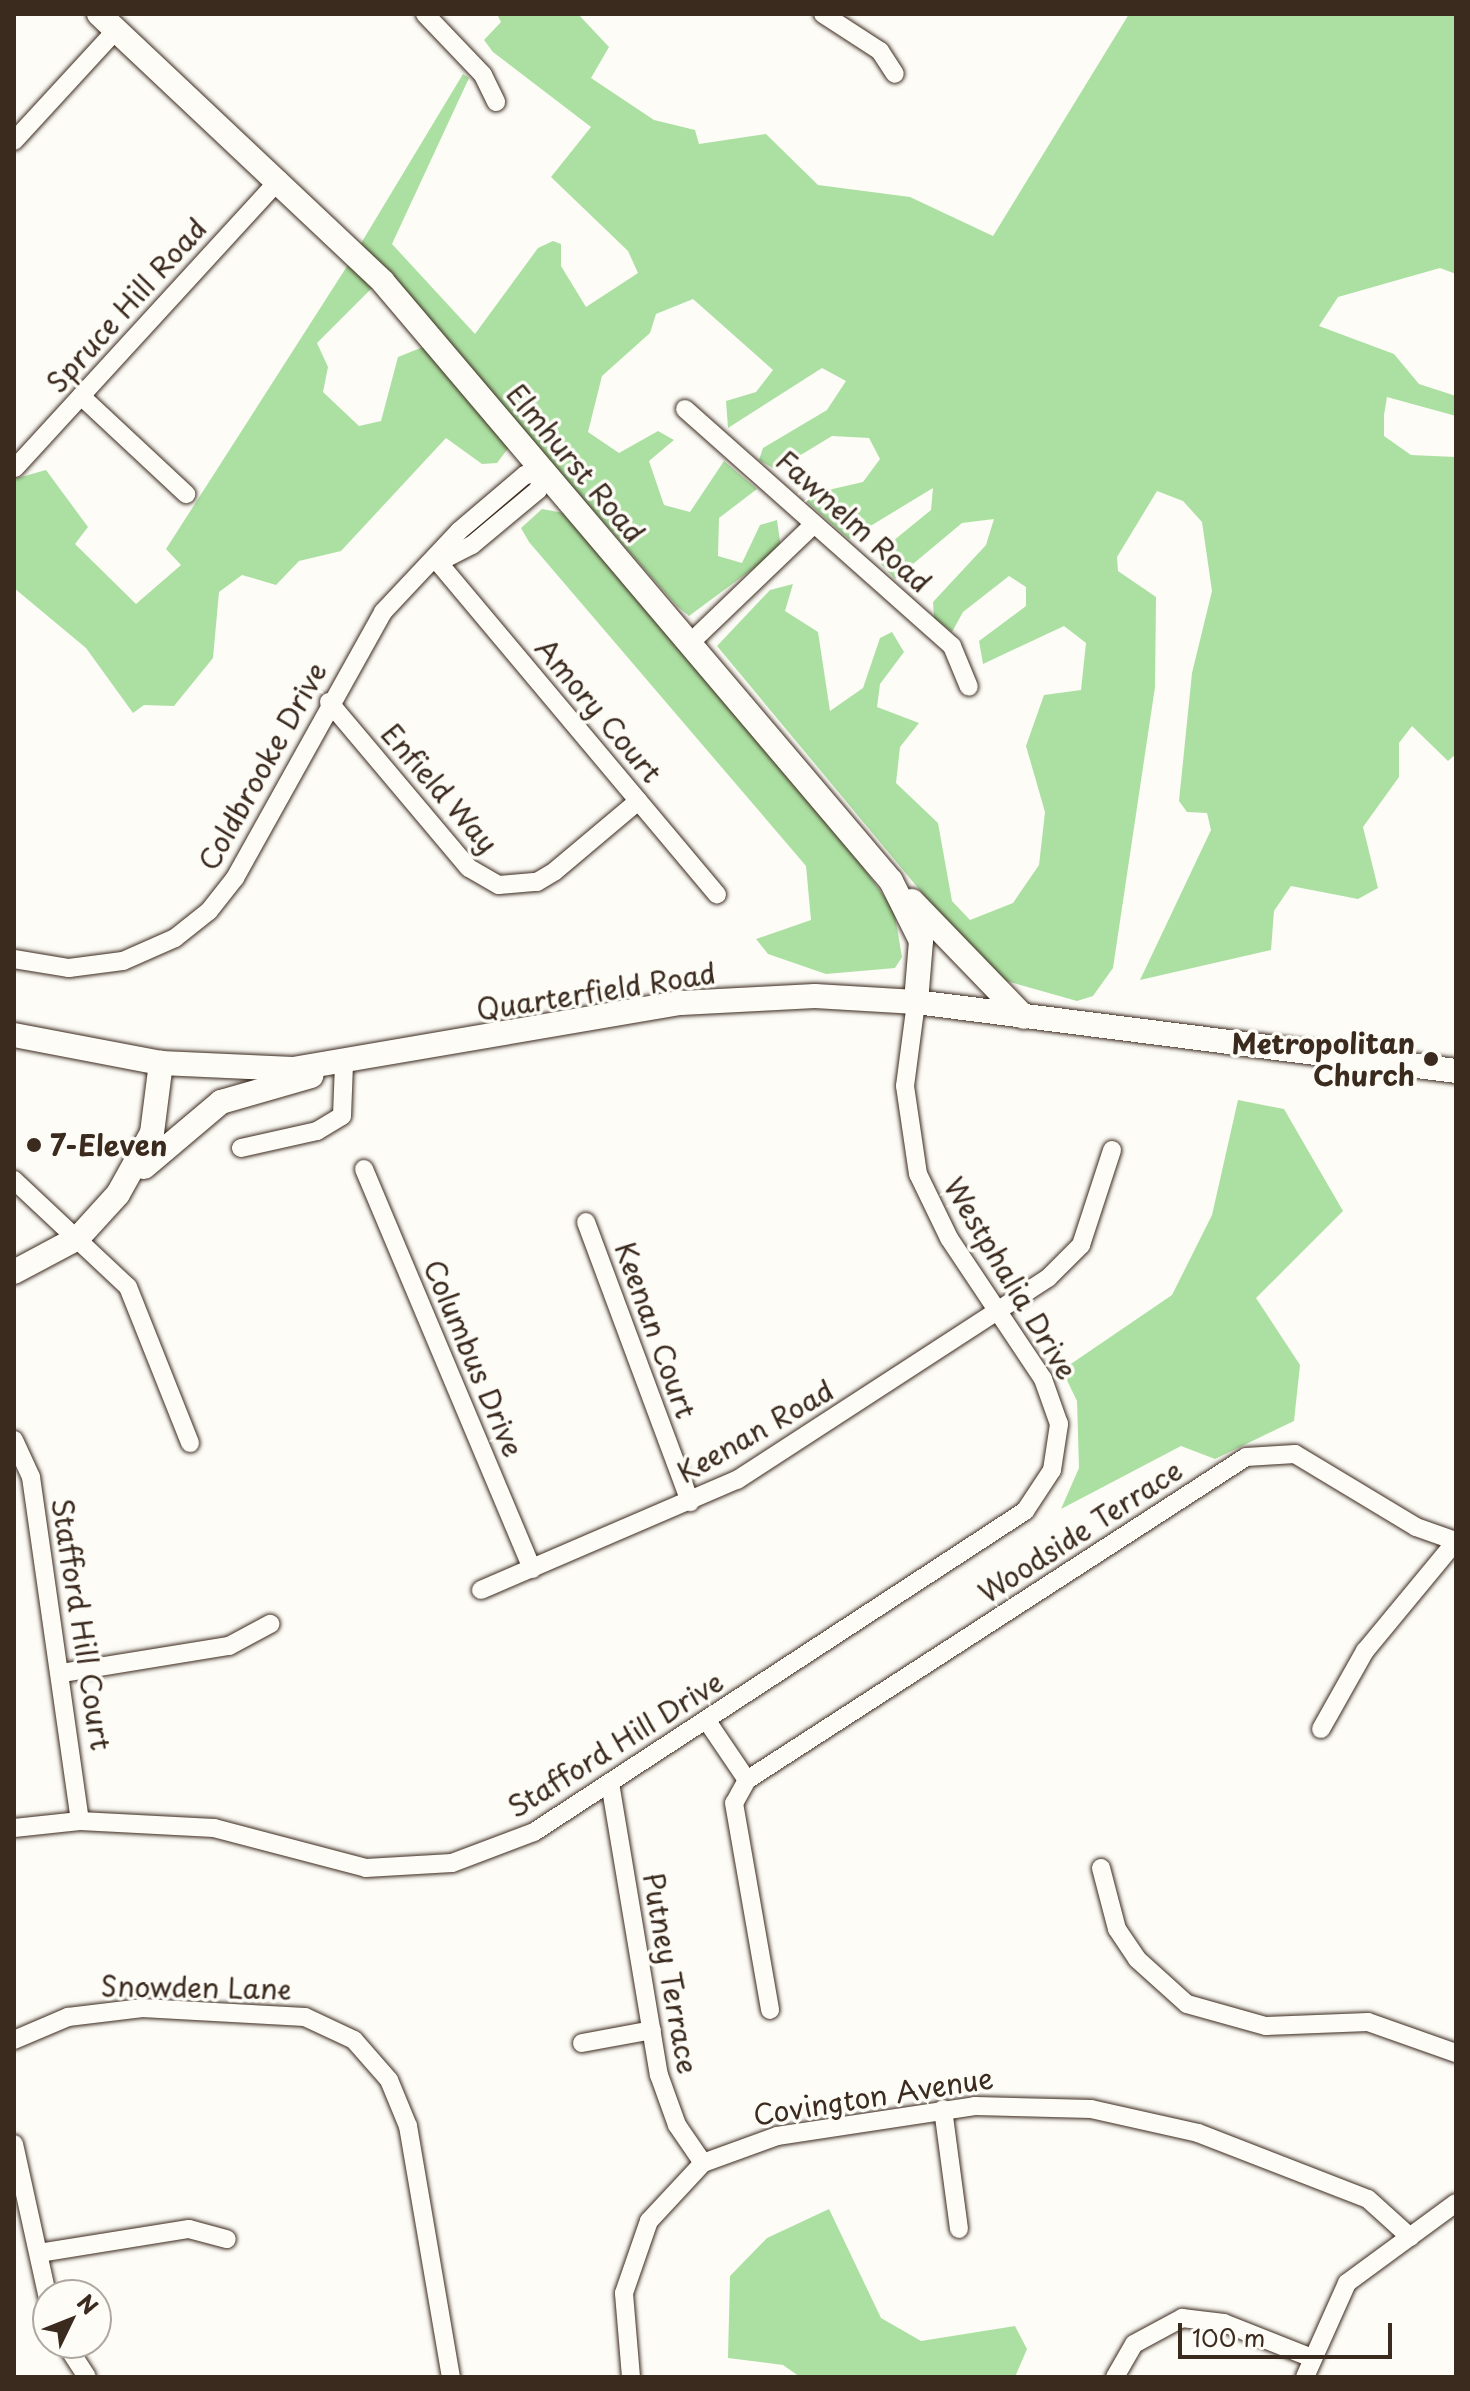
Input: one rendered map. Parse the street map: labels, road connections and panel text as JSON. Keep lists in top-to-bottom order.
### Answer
{
  "streets": {
    "main road": ["Elmhurst Road", "Quarterfield Road"],
    "street": [
      "Spruce Hill Road",
      "Fawnelm Road",
      "Amory Court",
      "Coldbrooke Drive",
      "Enfield Way",
      "Westphalia Drive",
      "Keenan Court",
      "Columbus Drive",
      "Keenan Road",
      "Woodside Terrace",
      "Stafford Hill Court",
      "Stafford Hill Drive",
      "Putney Terrace",
      "Snowden Lane",
      "Covington Avenue"
    ]
  },
  "crossings": [
    ["Spruce Hill Road", "Elmhurst Road"],
    ["Elmhurst Road", "Coldbrooke Drive"],
    ["Elmhurst Road", "Quarterfield Road"],
    ["Elmhurst Road", "Westphalia Drive"],
    ["Amory Court", "Coldbrooke Drive"],
    ["Amory Court", "Enfield Way"],
    ["Coldbrooke Drive", "Enfield Way"],
    ["Quarterfield Road", "Westphalia Drive"],
    ["Westphalia Drive", "Keenan Road"],
    ["Westphalia Drive", "Stafford Hill Drive"],
    ["Keenan Court", "Keenan Road"],
    ["Columbus Drive", "Keenan Road"],
    ["Stafford Hill Court", "Stafford Hill Drive"],
    ["Stafford Hill Drive", "Putney Terrace"],
    ["Putney Terrace", "Covington Avenue"]
  ],
  "places": ["Metropolitan Church", "7-Eleven"],
  "scale_bar": "100 m",
  "north": "top right"
}
